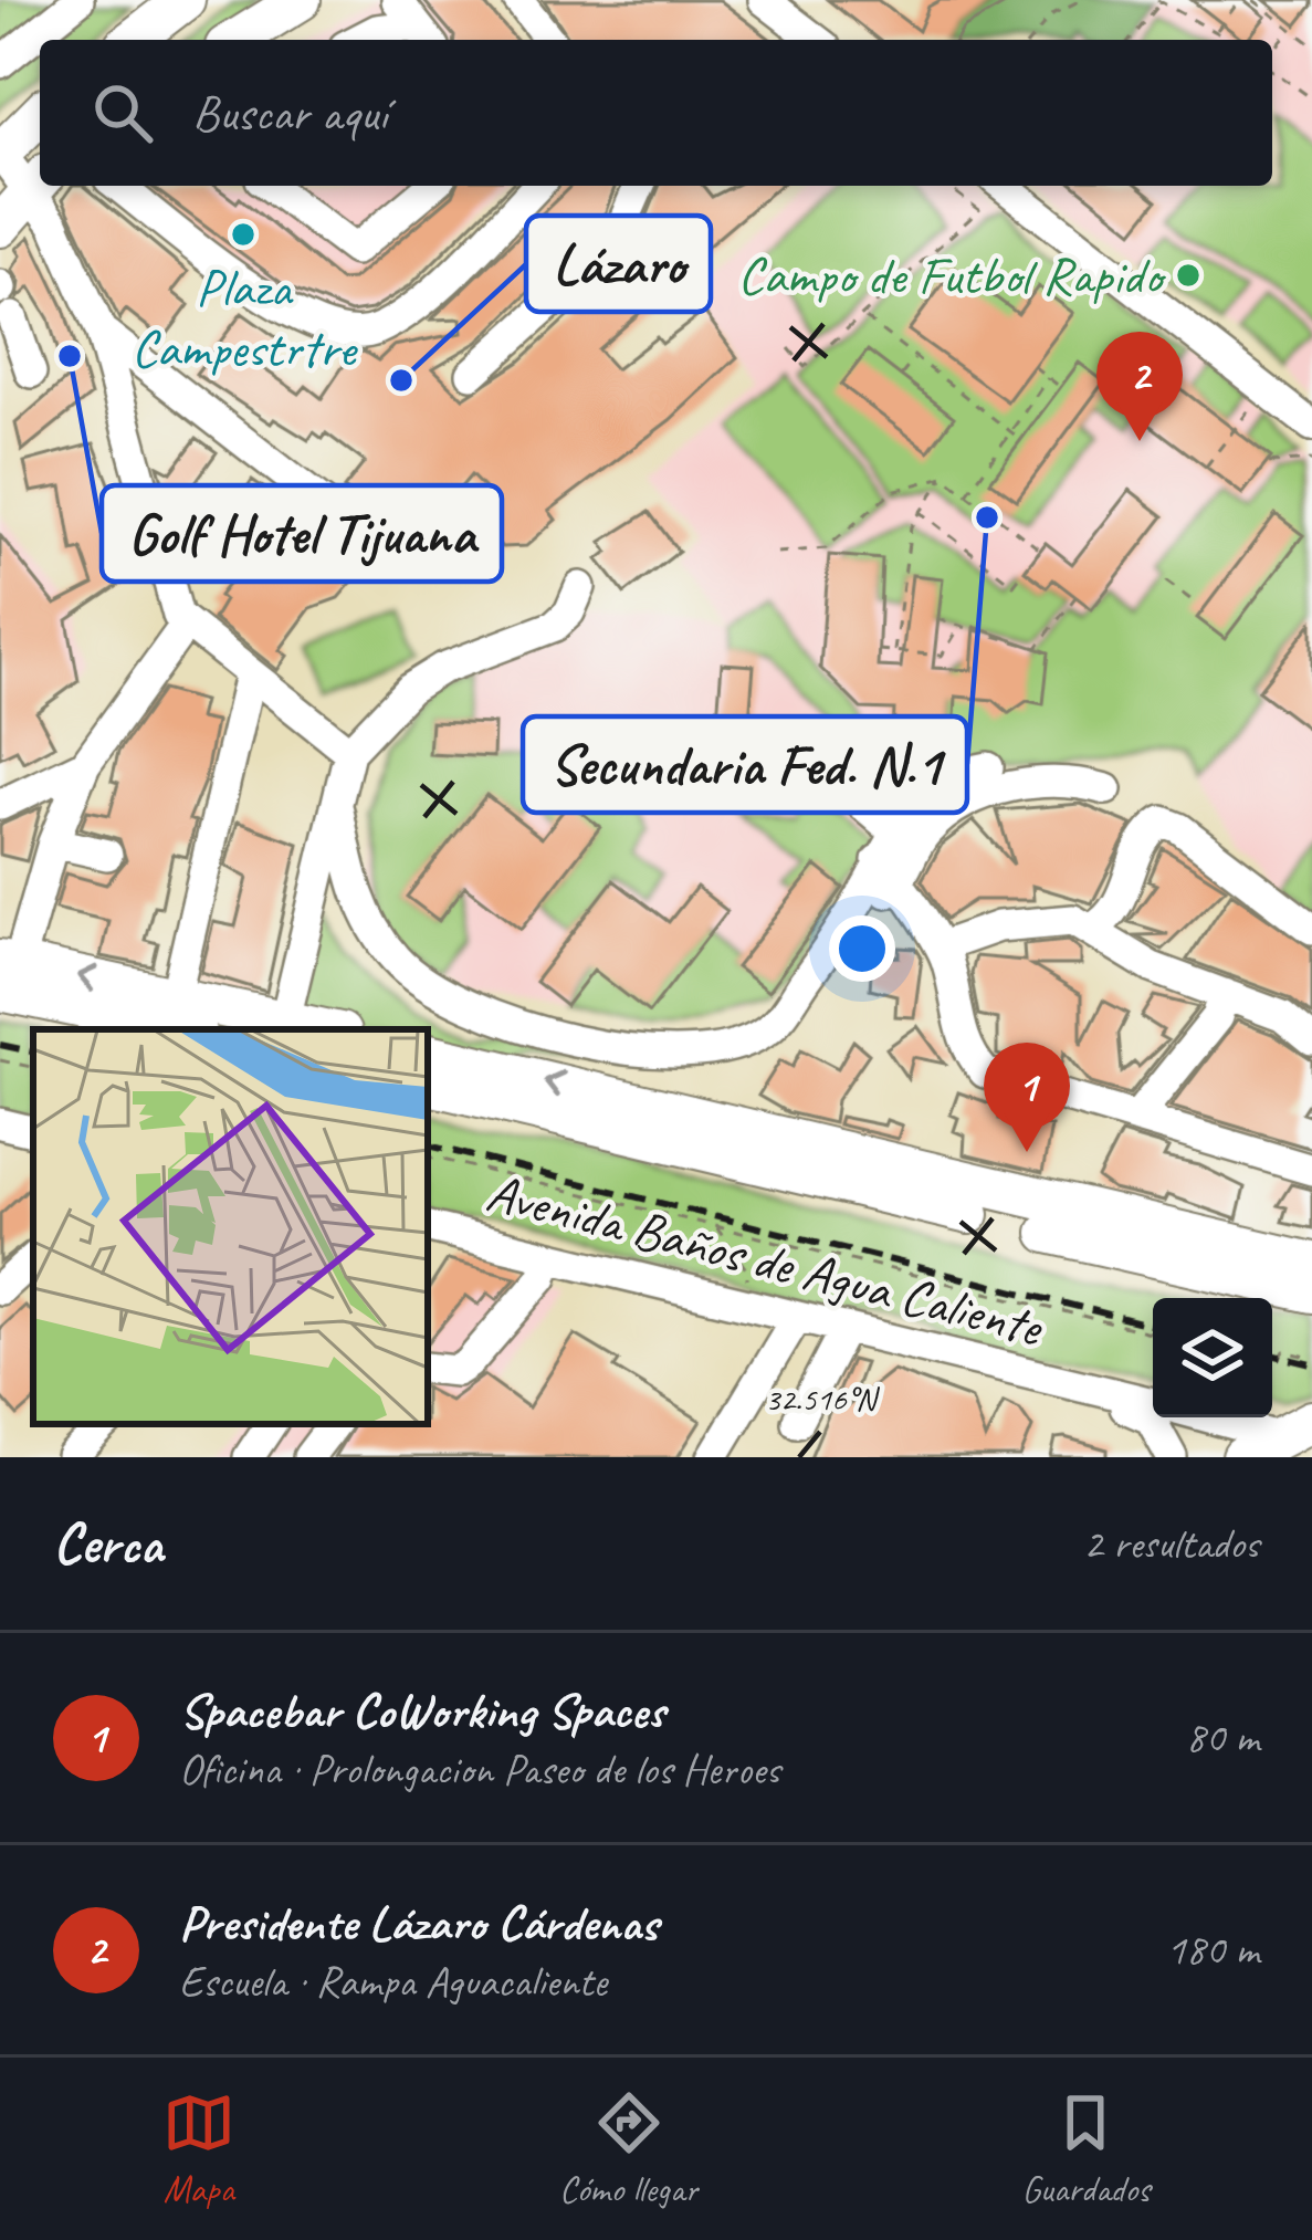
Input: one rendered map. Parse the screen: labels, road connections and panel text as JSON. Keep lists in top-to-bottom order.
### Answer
{
  "streets": {
    "street": ["Avenida Baños de Agua Caliente"]
  },
  "places": [
    "Plaza Campestrtre",
    "Campo de Futbol Rapido",
    "Golf Hotel Tijuana",
    "Lázaro",
    "Secundaria Fed. N.1"
  ],
  "page": {
    "search": "Buscar aquí",
    "pins": ["2", "1"],
    "heading": ["Cerca", "2 resultados"],
    "list": [
      {
        "mark": "1",
        "name": "Spacebar CoWorking Spaces",
        "note": "Oficina · Prolongacion Paseo de los Heroes",
        "value": "80 m"
      },
      {
        "mark": "2",
        "name": "Presidente Lázaro Cárdenas",
        "note": "Escuela · Rampa Aguacaliente",
        "value": "180 m"
      }
    ],
    "nav": ["Mapa", "Cómo llegar", "Guardados"]
  },
  "coordinates": ["32.516°N"]
}
